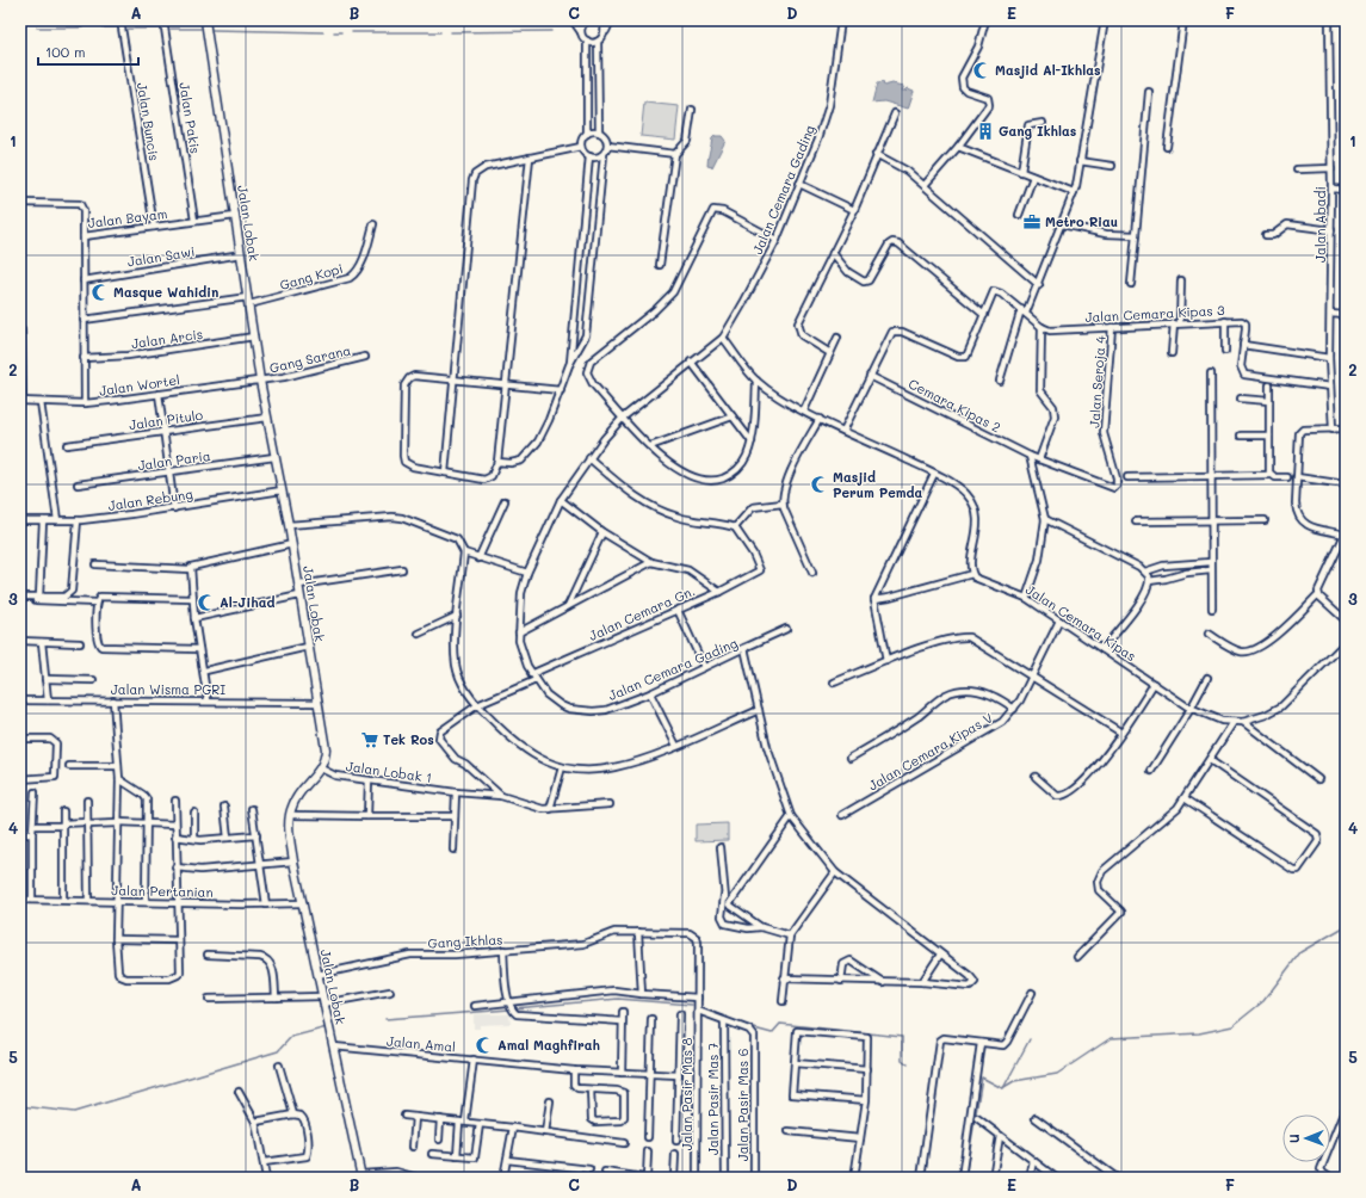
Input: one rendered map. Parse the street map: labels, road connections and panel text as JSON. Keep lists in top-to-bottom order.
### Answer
{
  "streets": {
    "main road": ["Jalan Lobak"],
    "street": [
      "Jalan Pakis",
      "Jalan Buncis",
      "Jalan Cemara Gading",
      "Jalan Bayam",
      "Jalan Abadi",
      "Jalan Sawi",
      "Gang Kopi",
      "Jalan Cemara Kipas 3",
      "Jalan Arcis",
      "Gang Sarana",
      "Jalan Seroja 4",
      "Jalan Wortel",
      "Cemara Kipas 2",
      "Jalan Pitulo",
      "Jalan Paria",
      "Jalan Rebung",
      "Jalan Cemara Gn.",
      "Jalan Cemara Kipas",
      "Jalan Wisma PGRI",
      "Jalan Cemara Kipas V",
      "Jalan Lobak 1",
      "Jalan Pertanian",
      "Gang Ikhlas",
      "Jalan Amal",
      "Jalan Pasir Mas 8",
      "Jalan Pasir Mas 7",
      "Jalan Pasir Mas 6"
    ]
  },
  "crossings": [
    ["Jalan Pakis", "Jalan Bayam"],
    ["Jalan Buncis", "Jalan Bayam"],
    ["Jalan Cemara Gading", "Jalan Cemara Gn."],
    ["Jalan Bayam", "Jalan Lobak"],
    ["Jalan Lobak", "Jalan Sawi"],
    ["Jalan Lobak", "Gang Kopi"],
    ["Jalan Lobak", "Jalan Arcis"],
    ["Jalan Lobak", "Gang Sarana"],
    ["Jalan Lobak", "Jalan Wortel"],
    ["Jalan Lobak", "Jalan Pitulo"],
    ["Jalan Lobak", "Jalan Paria"],
    ["Jalan Lobak", "Jalan Rebung"],
    ["Jalan Lobak", "Jalan Wisma PGRI"],
    ["Jalan Lobak", "Jalan Lobak 1"],
    ["Jalan Lobak", "Jalan Pertanian"],
    ["Jalan Lobak", "Gang Ikhlas"],
    ["Jalan Lobak", "Jalan Amal"],
    ["Jalan Abadi", "Jalan Cemara Kipas 3"],
    ["Jalan Cemara Kipas 3", "Jalan Seroja 4"],
    ["Gang Sarana", "Jalan Wortel"],
    ["Jalan Seroja 4", "Cemara Kipas 2"],
    ["Jalan Cemara Kipas", "Jalan Cemara Kipas V"],
    ["Gang Ikhlas", "Jalan Pasir Mas 8"],
    ["Jalan Pasir Mas 7", "Jalan Pasir Mas 6"]
  ],
  "places": {
    "mosque": [
      "Masjid Al-Ikhlas",
      "Masque Wahidin",
      "Masjid Perum Pemda",
      "Al-Jihad",
      "Amal Maghfirah"
    ],
    "building": ["Gang Ikhlas"],
    "office": ["Metro Riau"],
    "supermarket": ["Tek Ros"]
  },
  "scale_bar": "100 m",
  "north": "left",
  "grid": {
    "columns": [
      "A",
      "B",
      "C",
      "D",
      "E",
      "F"
    ],
    "rows": [
      "1",
      "2",
      "3",
      "4",
      "5"
    ]
  }
}
